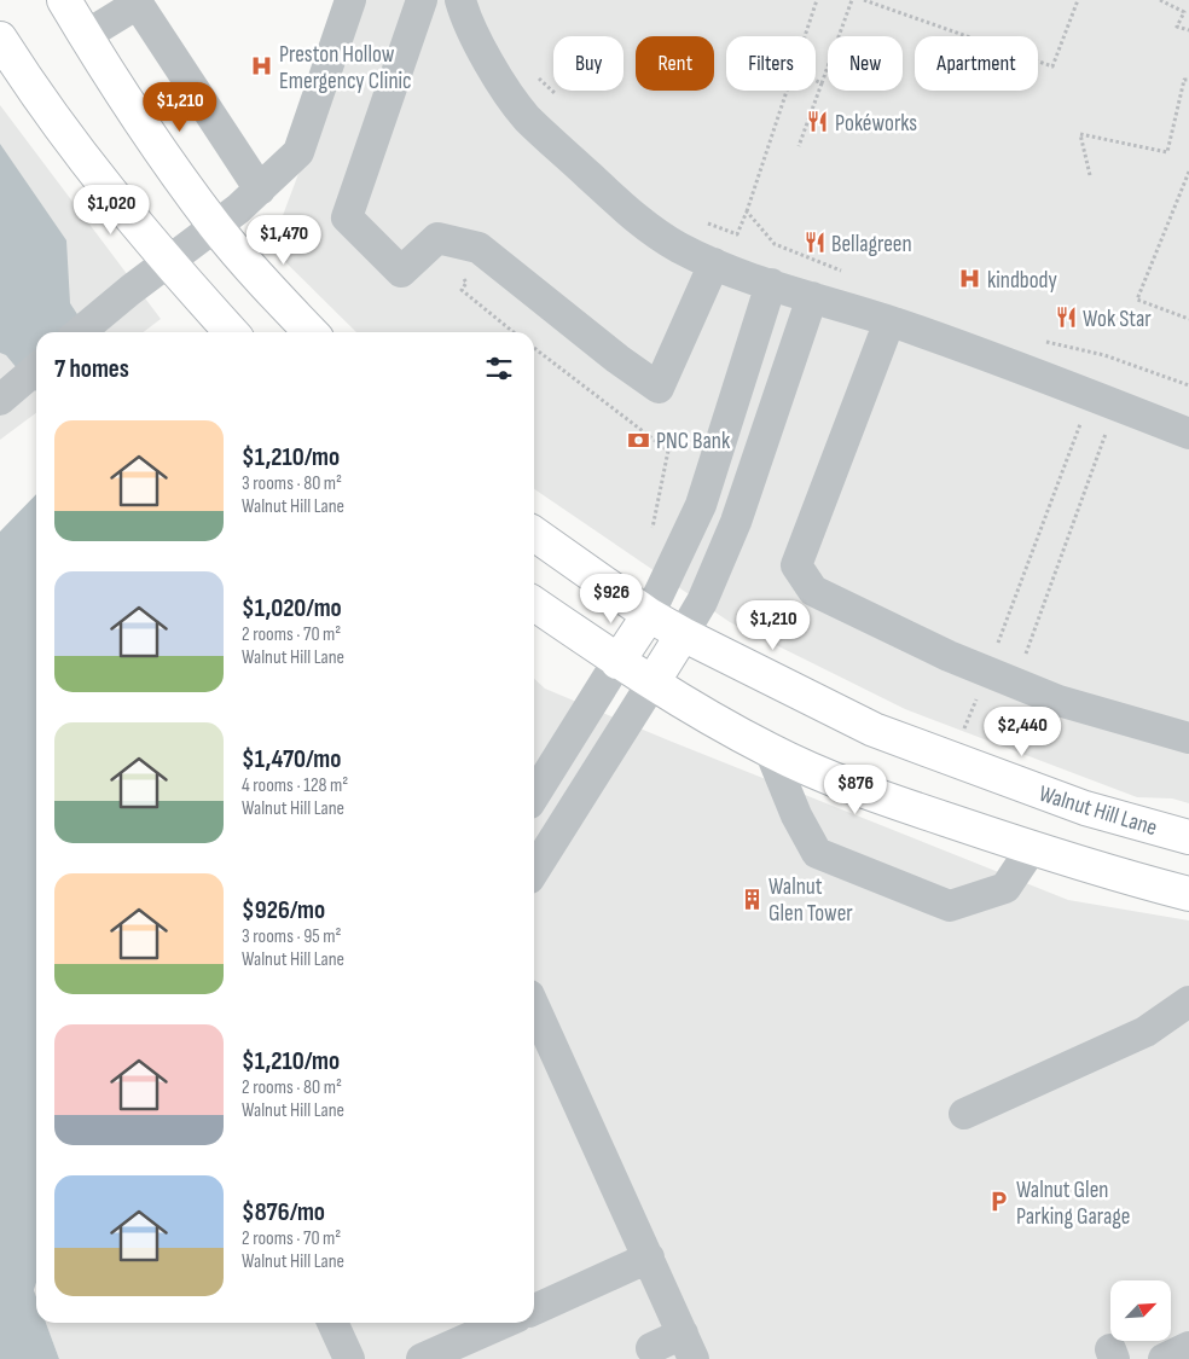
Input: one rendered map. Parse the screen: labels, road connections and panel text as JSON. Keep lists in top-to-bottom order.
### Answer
{
  "streets": {
    "main road": ["Walnut Hill Lane"]
  },
  "places": {
    "hospital": ["Preston Hollow Emergency Clinic", "kindbody"],
    "restaurant": ["Pokéworks", "Bellagreen", "Wok Star"],
    "bank": ["PNC Bank"],
    "building": ["Walnut Glen Tower"],
    "parking": ["Walnut Glen Parking Garage"]
  },
  "north": "top right",
  "page": {
    "chip": [
      "Buy",
      "Rent",
      "Filters",
      "New",
      "Apartment"
    ],
    "price": [
      "$1,210",
      "$1,020",
      "$1,470",
      "$926",
      "$1,210",
      "$2,440",
      "$876"
    ],
    "heading": "7 homes",
    "list": [
      {
        "name": "$1,210/mo",
        "note": "3 rooms · 80 m² · Walnut Hill Lane"
      },
      {
        "name": "$1,020/mo",
        "note": "2 rooms · 70 m² · Walnut Hill Lane"
      },
      {
        "name": "$1,470/mo",
        "note": "4 rooms · 128 m² · Walnut Hill Lane"
      },
      {
        "name": "$926/mo",
        "note": "3 rooms · 95 m² · Walnut Hill Lane"
      },
      {
        "name": "$1,210/mo",
        "note": "2 rooms · 80 m² · Walnut Hill Lane"
      },
      {
        "name": "$876/mo",
        "note": "2 rooms · 70 m² · Walnut Hill Lane"
      }
    ]
  }
}
